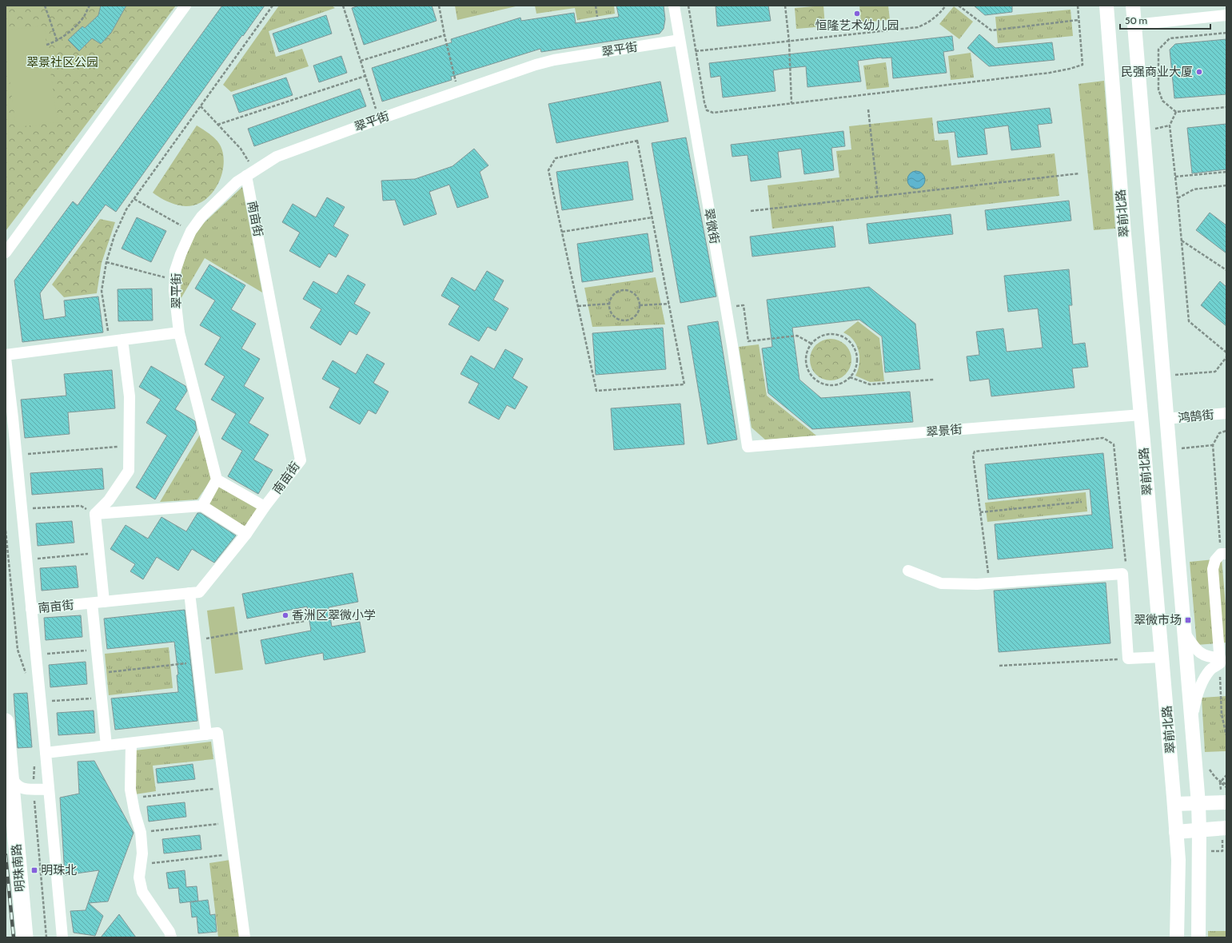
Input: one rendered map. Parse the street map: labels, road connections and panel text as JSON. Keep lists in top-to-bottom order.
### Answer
{
  "streets": {
    "highway": ["明珠南路"],
    "main road": ["翠前北路"],
    "street": [
      "翠平街",
      "南亩街",
      "翠微街",
      "鸿鹄街",
      "翠景街"
    ]
  },
  "crossings": [
    ["翠平街", "南亩街"],
    ["翠平街", "翠微街"],
    ["翠前北路", "鸿鹄街"],
    ["翠前北路", "翠景街"],
    ["翠微街", "翠景街"]
  ],
  "parks": ["翠景社区公园"],
  "places": {
    "other": ["恒隆艺术幼儿园", "民强商业大厦", "香洲区翠微小学"],
    "transit": ["翠微市场", "明珠北"]
  },
  "scale_bar": "50 m"
}
